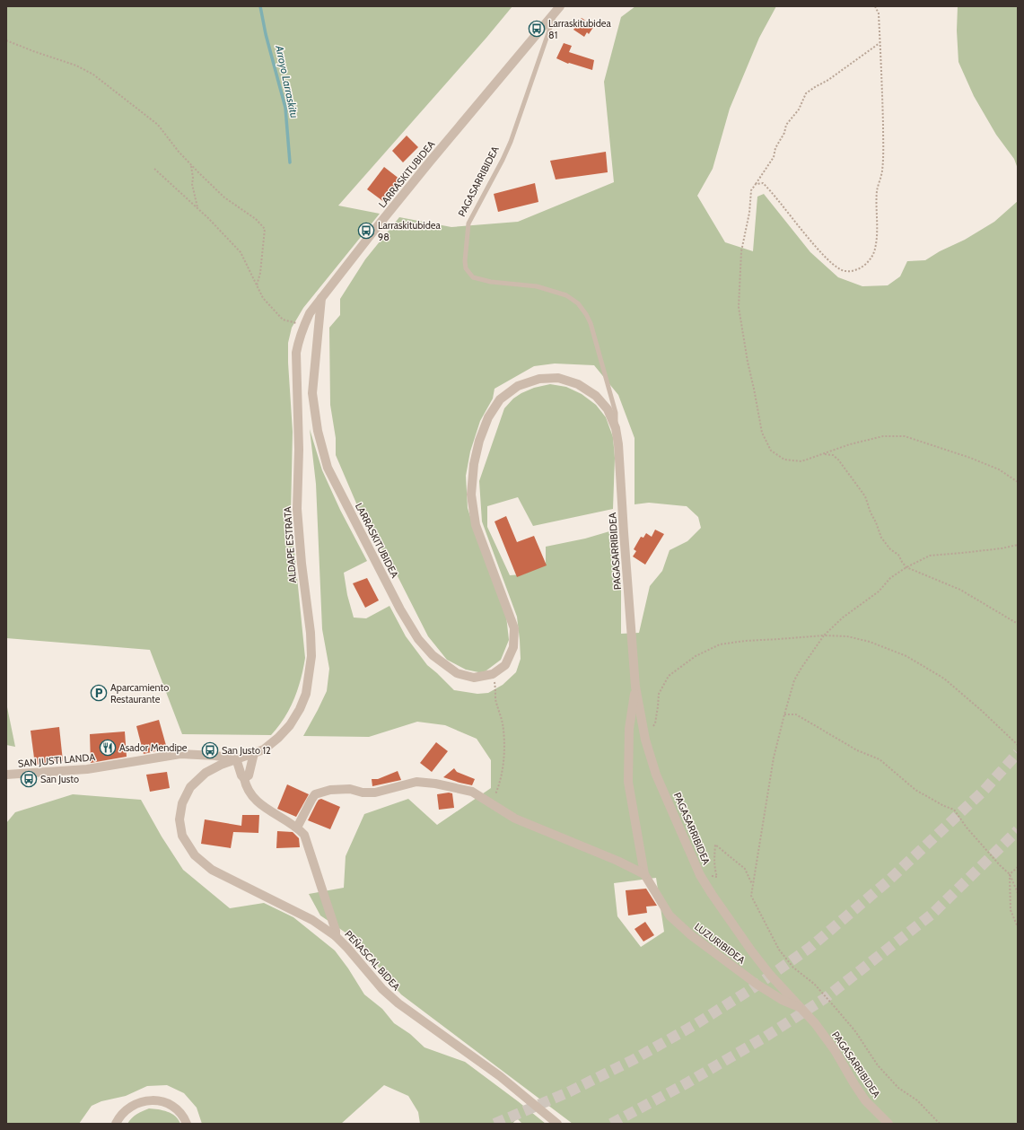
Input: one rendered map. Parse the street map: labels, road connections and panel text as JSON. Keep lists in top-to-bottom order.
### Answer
{
  "streets": {
    "street": [
      "LARRASKITUBIDEA",
      "PAGASARRIBIDEA",
      "ALDAPE ESTRATA",
      "SAN JUSTI LANDA",
      "LUZURIBIDEA",
      "PEÑASCAL BIDEA"
    ]
  },
  "crossings": [
    ["LARRASKITUBIDEA", "PAGASARRIBIDEA"],
    ["LARRASKITUBIDEA", "ALDAPE ESTRATA"],
    ["PAGASARRIBIDEA", "LUZURIBIDEA"],
    ["ALDAPE ESTRATA", "SAN JUSTI LANDA"],
    ["ALDAPE ESTRATA", "PEÑASCAL BIDEA"],
    ["SAN JUSTI LANDA", "PEÑASCAL BIDEA"]
  ],
  "water": ["Arroyo Larraskitu"],
  "places": {
    "bus stop": [
      "Larraskitubidea 81",
      "Larraskitubidea 98",
      "San Justo 12",
      "San Justo"
    ],
    "parking": ["Aparcamiento Restaurante"],
    "restaurant": ["Asador Mendipe"]
  }
}
